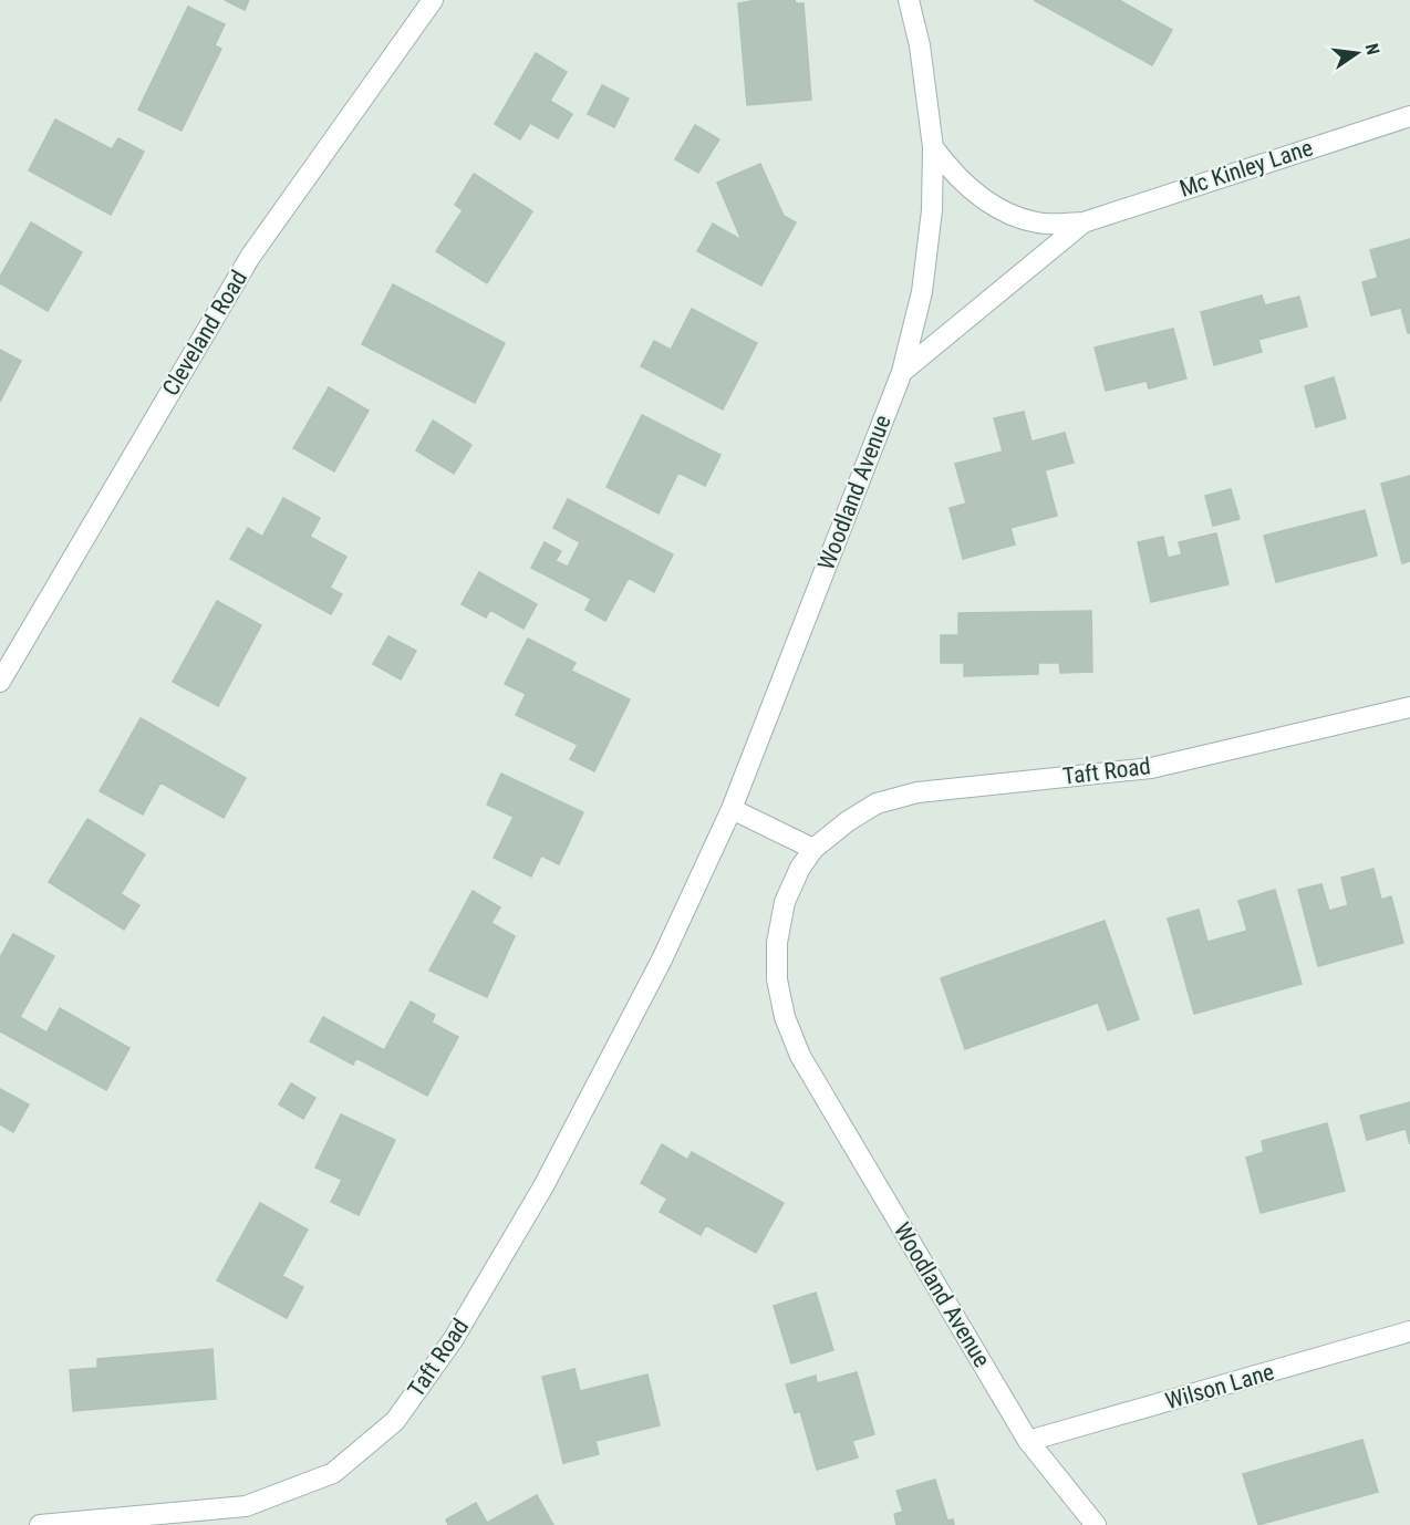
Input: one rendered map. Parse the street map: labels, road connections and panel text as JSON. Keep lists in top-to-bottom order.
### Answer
{
  "streets": {
    "street": [
      "Mc Kinley Lane",
      "Cleveland Road",
      "Woodland Avenue",
      "Taft Road",
      "Wilson Lane"
    ]
  },
  "crossings": [
    ["Mc Kinley Lane", "Woodland Avenue"],
    ["Woodland Avenue", "Taft Road"],
    ["Woodland Avenue", "Wilson Lane"]
  ],
  "north": "right"
}
